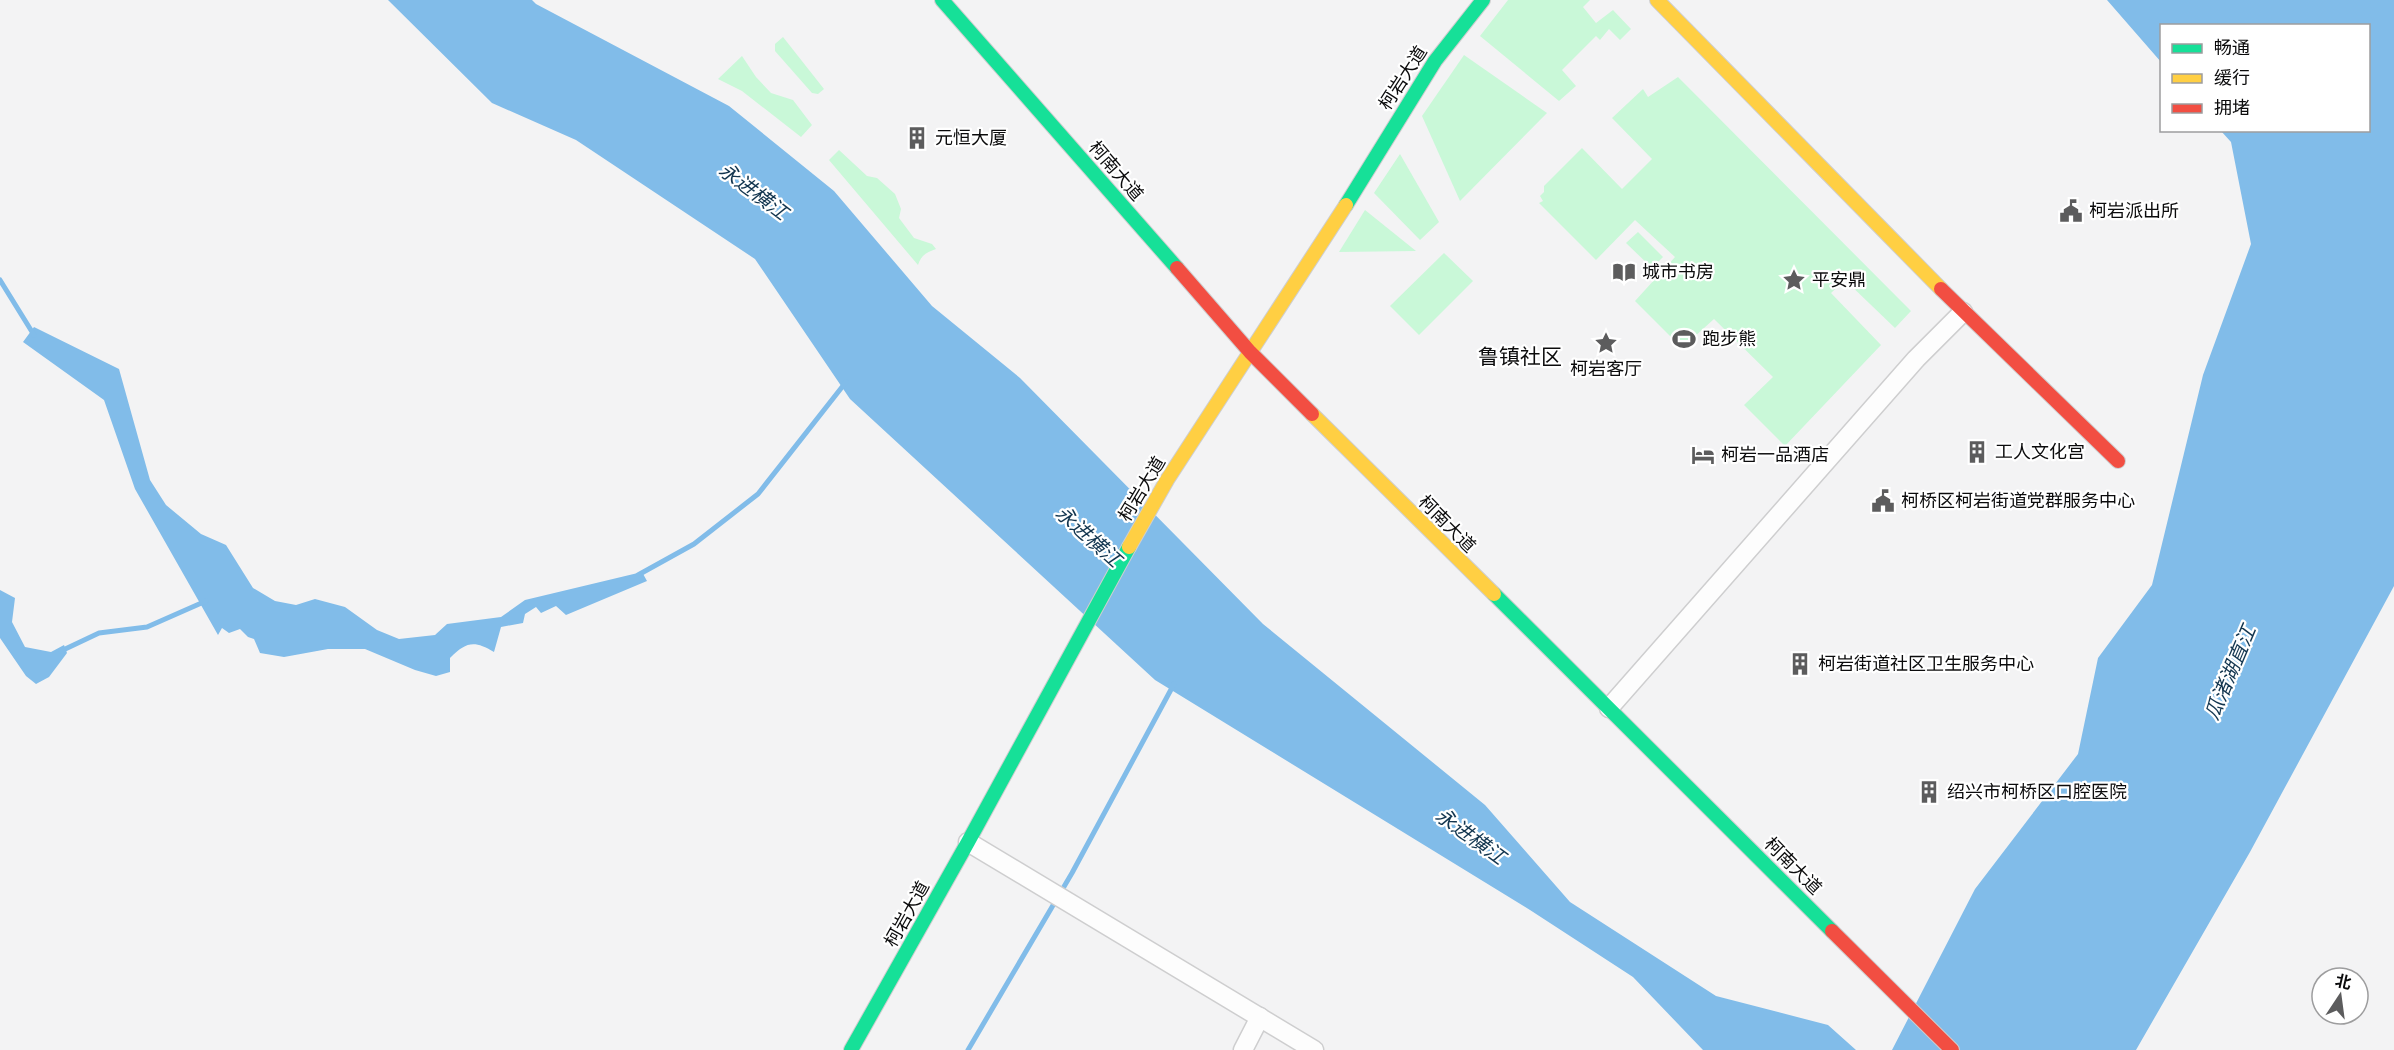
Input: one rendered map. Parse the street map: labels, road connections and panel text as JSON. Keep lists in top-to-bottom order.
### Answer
{
  "streets": {
    "street": ["柯岩大道", "柯南大道"]
  },
  "crossings": [
    ["柯岩大道", "柯南大道"]
  ],
  "districts": ["鲁镇社区"],
  "water": ["永进横江", "瓜渚湖直江"],
  "places": {
    "building": [
      "元恒大厦",
      "工人文化宫",
      "柯岩街道社区卫生服务中心",
      "绍兴市柯桥区口腔医院"
    ],
    "public building": ["柯岩派出所", "柯桥区柯岩街道党群服务中心"],
    "library": ["城市书房"],
    "place": ["平安鼎", "柯岩客厅"],
    "sports": ["跑步熊"],
    "hotel": ["柯岩一品酒店"]
  },
  "legend": ["畅通", "缓行", "拥堵"],
  "north": "top"
}
